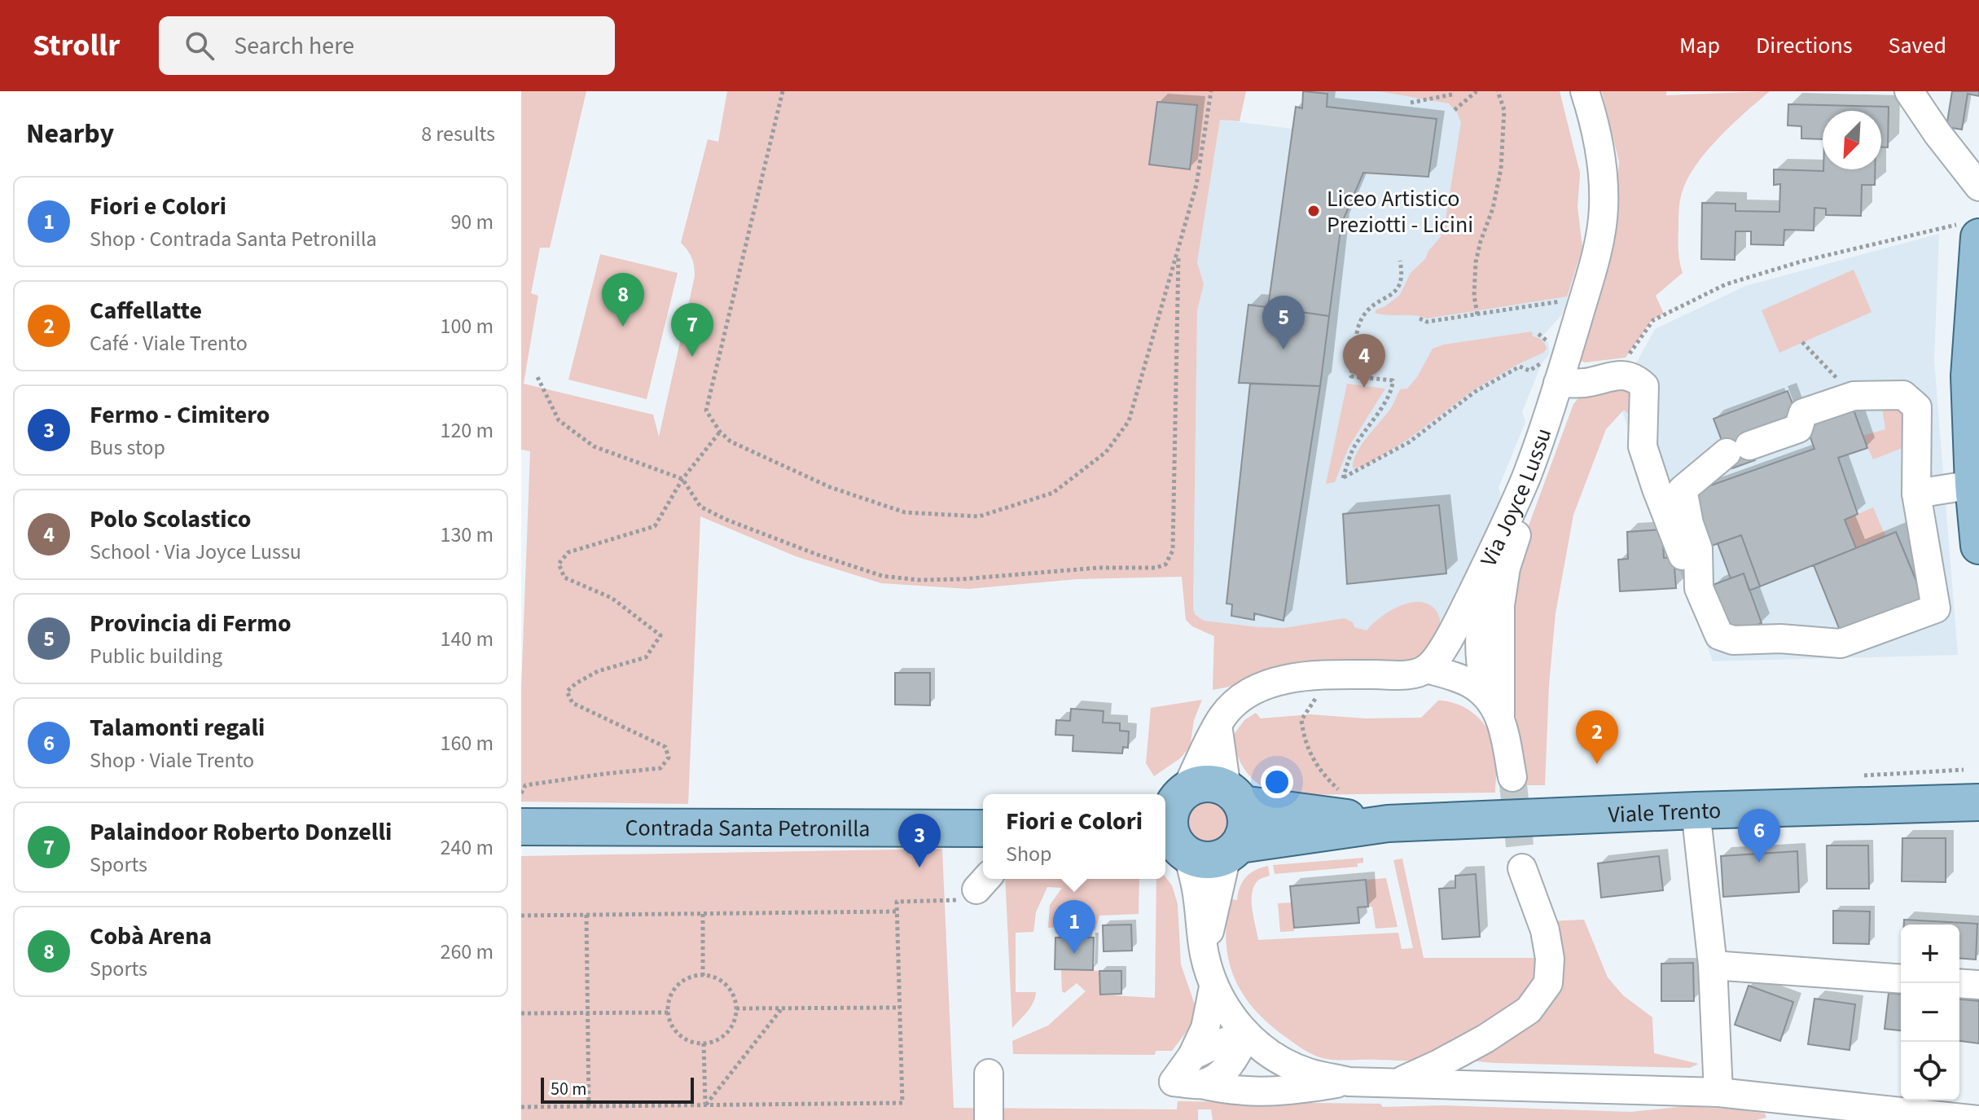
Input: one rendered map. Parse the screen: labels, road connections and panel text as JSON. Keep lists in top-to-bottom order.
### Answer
{
  "streets": {
    "main road": ["Viale Trento", "Contrada Santa Petronilla"],
    "street": ["Via Joyce Lussu"]
  },
  "places": ["Liceo Artistico Preziotti - Licini"],
  "scale_bar": "50 m",
  "north": "bottom left",
  "page": {
    "header": "Strollr",
    "search": "Search here",
    "nav": ["Map", "Directions", "Saved"],
    "heading": ["Nearby", "8 results"],
    "list": [
      {
        "mark": "1",
        "name": "Fiori e Colori",
        "note": "Shop · Contrada Santa Petronilla",
        "value": "90 m"
      },
      {
        "mark": "2",
        "name": "Caffellatte",
        "note": "Café · Viale Trento",
        "value": "100 m"
      },
      {
        "mark": "3",
        "name": "Fermo - Cimitero",
        "note": "Bus stop",
        "value": "120 m"
      },
      {
        "mark": "4",
        "name": "Polo Scolastico",
        "note": "School · Via Joyce Lussu",
        "value": "130 m"
      },
      {
        "mark": "5",
        "name": "Provincia di Fermo",
        "note": "Public building",
        "value": "140 m"
      },
      {
        "mark": "6",
        "name": "Talamonti regali",
        "note": "Shop · Viale Trento",
        "value": "160 m"
      },
      {
        "mark": "7",
        "name": "Palaindoor Roberto Donzelli",
        "note": "Sports",
        "value": "240 m"
      },
      {
        "mark": "8",
        "name": "Cobà Arena",
        "note": "Sports",
        "value": "260 m"
      }
    ],
    "pins": [
      "8",
      "5",
      "7",
      "4",
      "2",
      "6",
      "3",
      "1"
    ],
    "popup": ["Fiori e Colori", "Shop"],
    "map_buttons": ["+", "−"],
    "scale": "50 m"
  }
}
